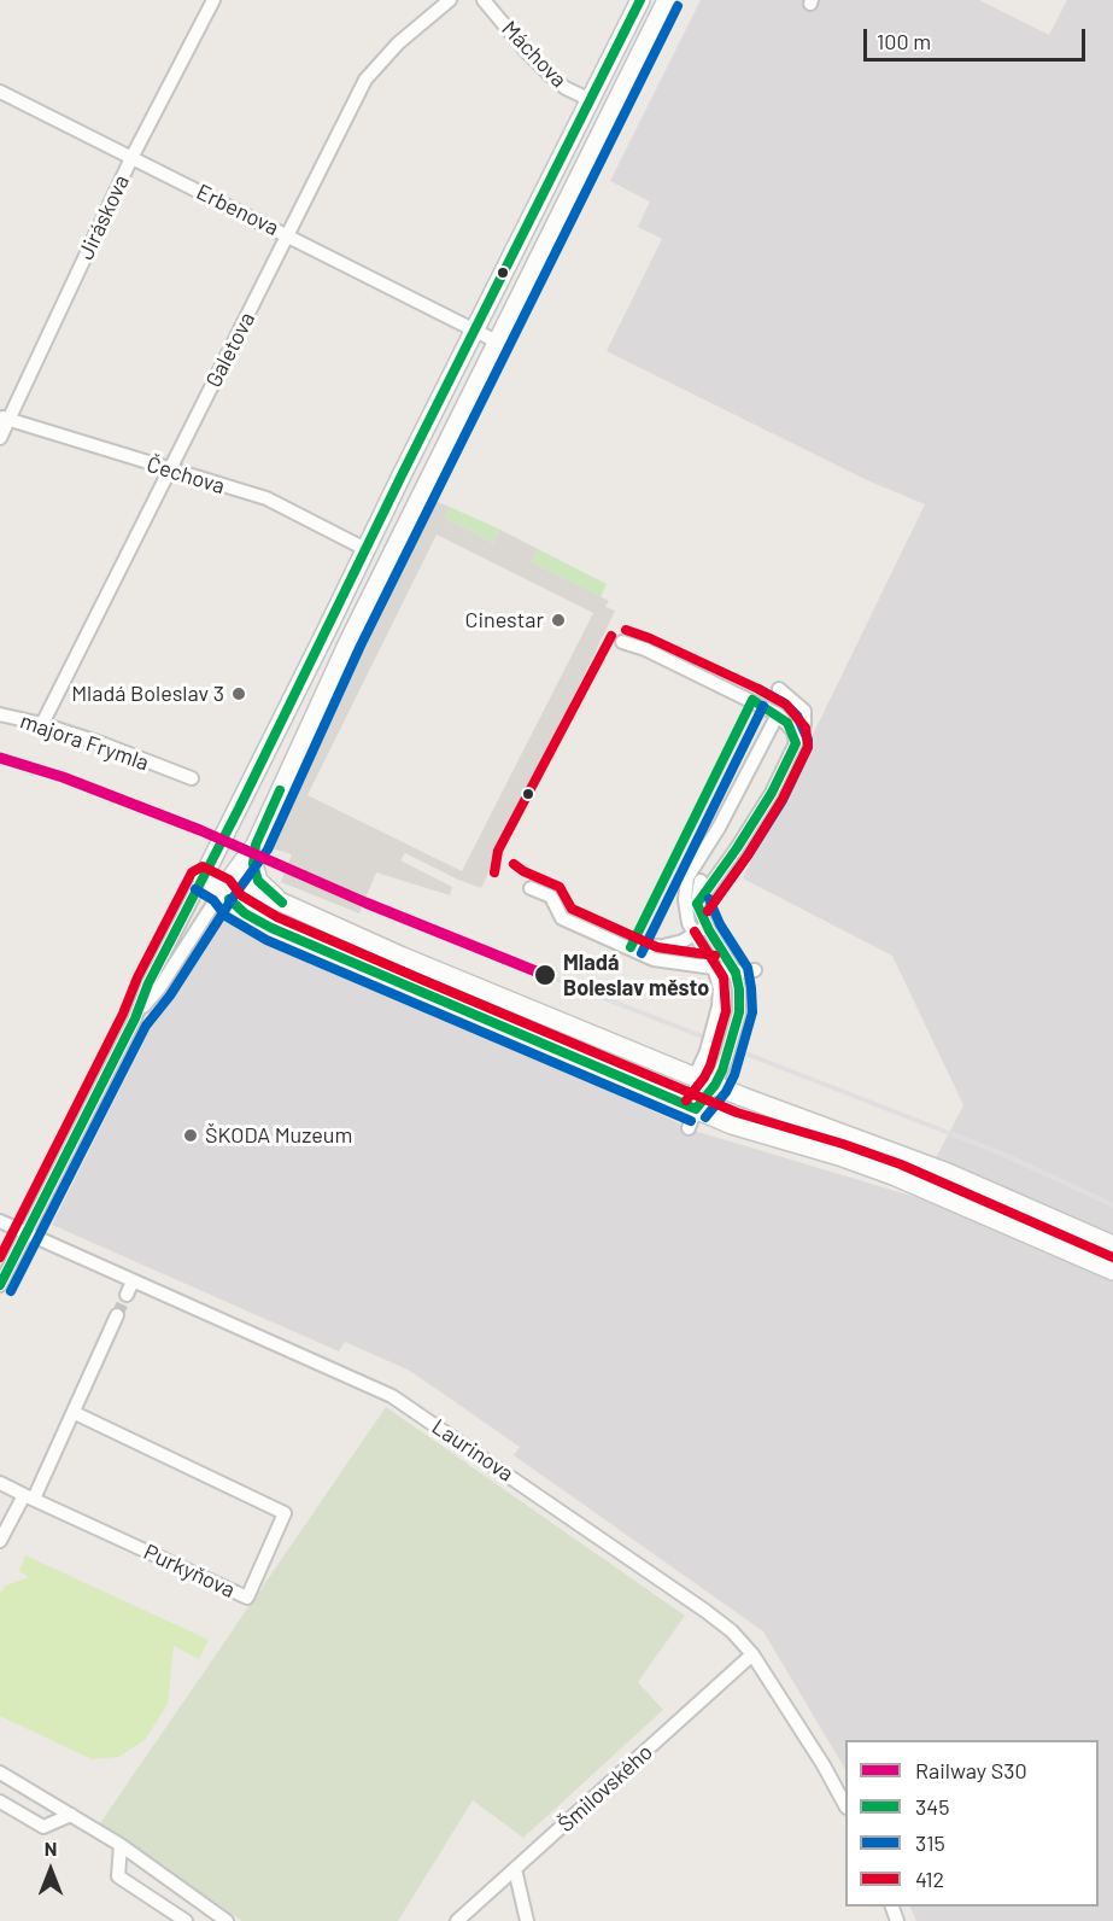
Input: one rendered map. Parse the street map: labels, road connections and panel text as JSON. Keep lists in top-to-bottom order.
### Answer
{
  "streets": {
    "street": [
      "Máchova",
      "Erbenova",
      "Jiráskova",
      "Galetova",
      "Čechova",
      "majora Frymla",
      "Laurinova",
      "Purkyňova",
      "Šmilovského"
    ]
  },
  "crossings": [
    ["Erbenova", "Jiráskova"],
    ["Erbenova", "Galetova"],
    ["Jiráskova", "Čechova"],
    ["Galetova", "Čechova"],
    ["Galetova", "majora Frymla"],
    ["Laurinova", "Šmilovského"]
  ],
  "places": [
    "Cinestar",
    "Mladá Boleslav 3",
    "Mladá Boleslav město",
    "ŠKODA Muzeum"
  ],
  "lines": [
    "transit line 345",
    "transit line 315",
    "transit line 412",
    "rail line S30"
  ],
  "legend": [
    "Railway S30",
    "345",
    "315",
    "412"
  ],
  "scale_bar": "100 m",
  "north": "top"
}
